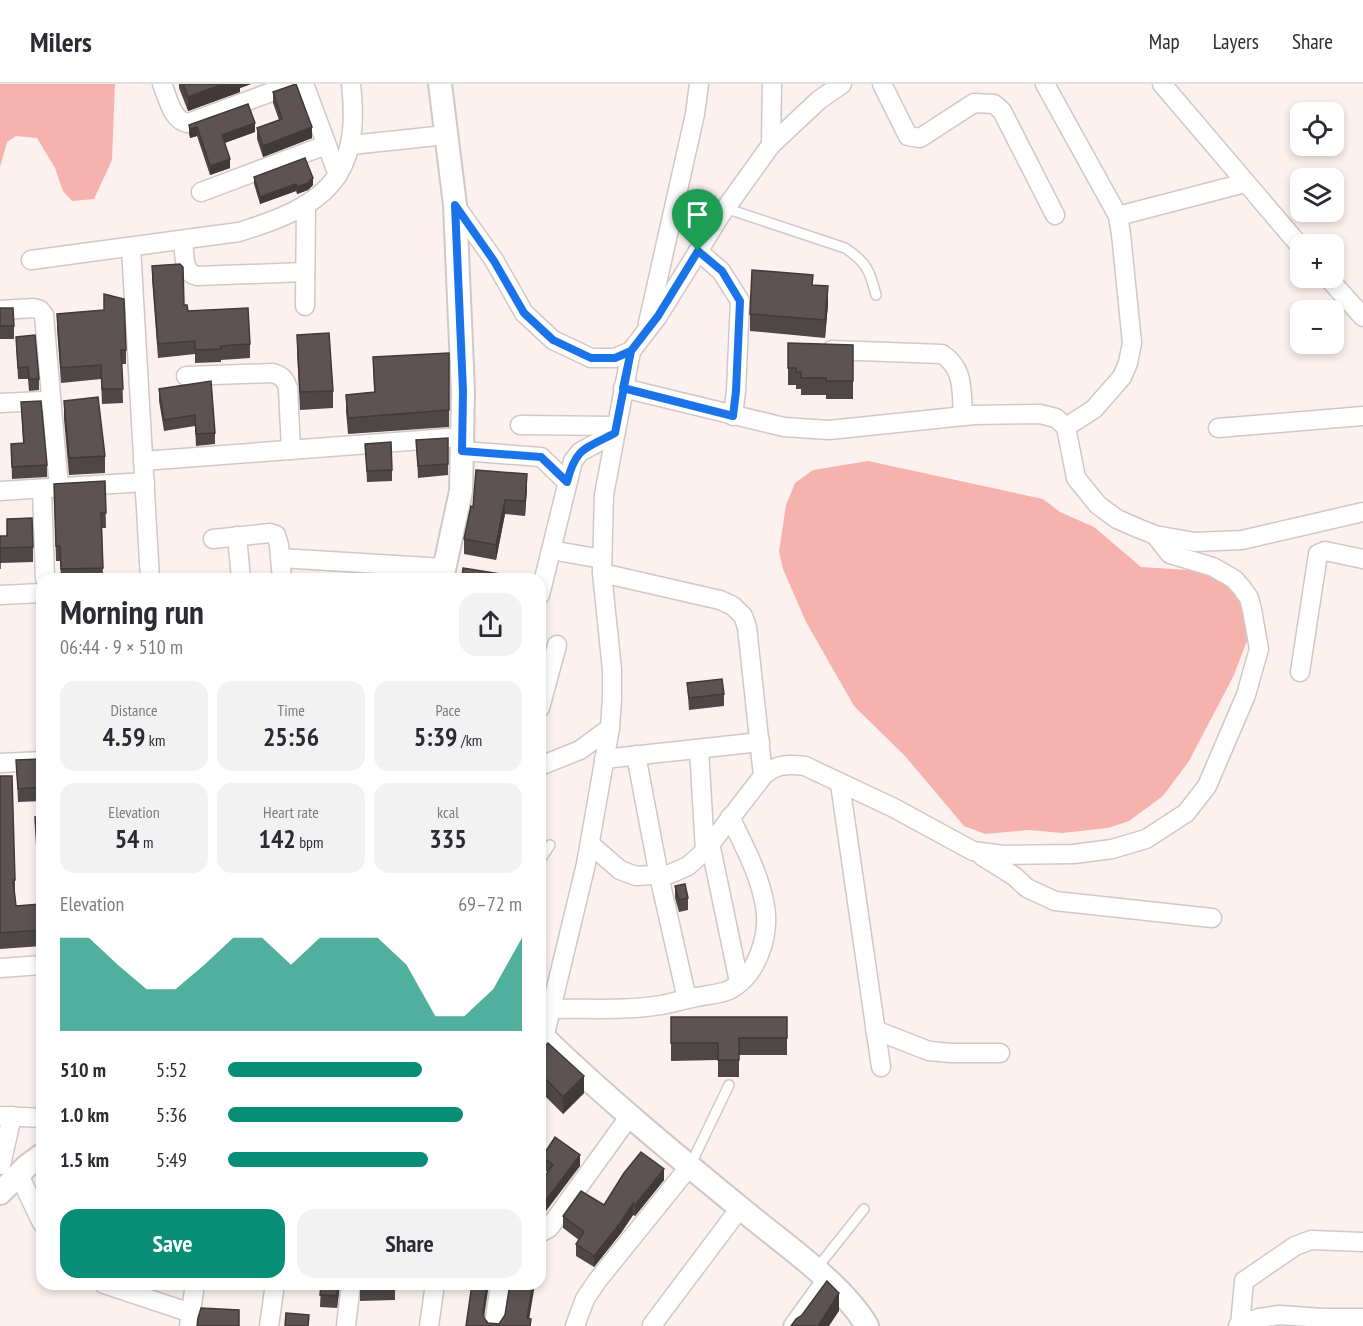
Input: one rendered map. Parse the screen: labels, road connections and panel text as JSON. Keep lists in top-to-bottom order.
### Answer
{
  "page": {
    "header": "Milers",
    "nav": ["Map", "Layers", "Share"],
    "map_buttons": ["+", "−"],
    "heading": ["Morning run", "06:44 · 9 × 510 m"],
    "stats": [
      ["Distance", "4.59 km"],
      ["Time", "25:56"],
      ["Pace", "5:39 /km"],
      ["Elevation", "54 m"],
      ["Heart rate", "142 bpm"],
      ["kcal", "335"]
    ],
    "chart": ["Elevation", "69–72 m"],
    "list": [
      {
        "name": "510 m",
        "note": "5:52"
      },
      {
        "name": "1.0 km",
        "note": "5:36"
      },
      {
        "name": "1.5 km",
        "note": "5:49"
      }
    ],
    "buttons": ["Save", "Share"]
  }
}
